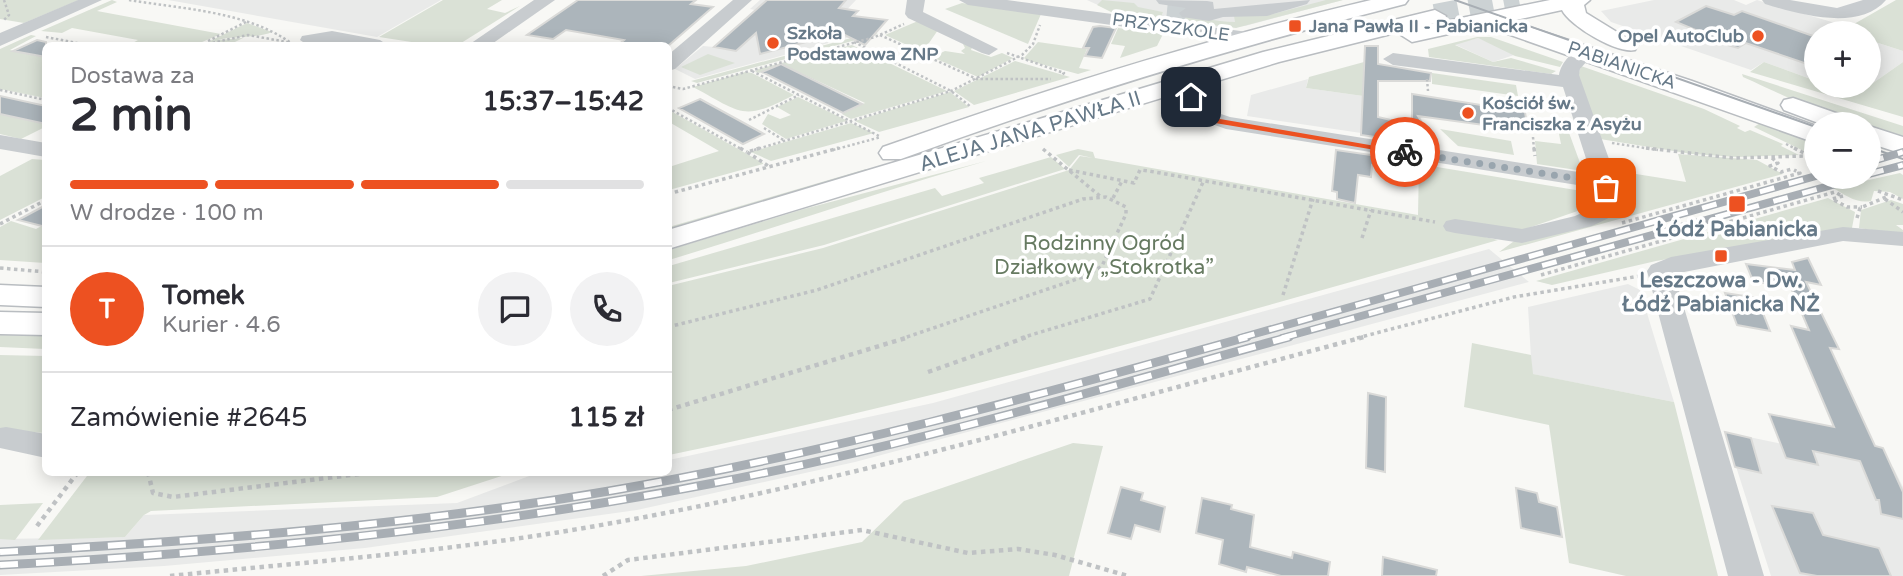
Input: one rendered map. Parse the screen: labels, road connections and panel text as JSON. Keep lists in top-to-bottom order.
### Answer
{
  "streets": {
    "main road": ["PABIANICKA", "ALEJA JANA PAWŁA II"],
    "street": ["PRZYSZKOLE"]
  },
  "crossings": [
    ["PABIANICKA", "ALEJA JANA PAWŁA II"]
  ],
  "parks": ["Rodzinny Ogród Działkowy „Stokrotka”"],
  "places": {
    "transit": ["Jana Pawła II - Pabianicka", "Łódź Pabianicka", "Leszczowa - Dw. Łódź Pabianicka NŻ"],
    "other": ["Opel AutoClub", "Szkoła Podstawowa ZNP", "Kościół św. Franciszka z Asyżu"]
  },
  "page": {
    "map_buttons": ["+", "−"],
    "heading": ["2 min", "Dostawa za", "15:37–15:42"],
    "panel": [
      "Tomek",
      "Kurier · 4.6",
      "Zamówienie #2645",
      "115 zł"
    ],
    "bar": "W drodze · 100 m",
    "round": "T"
  }
}
